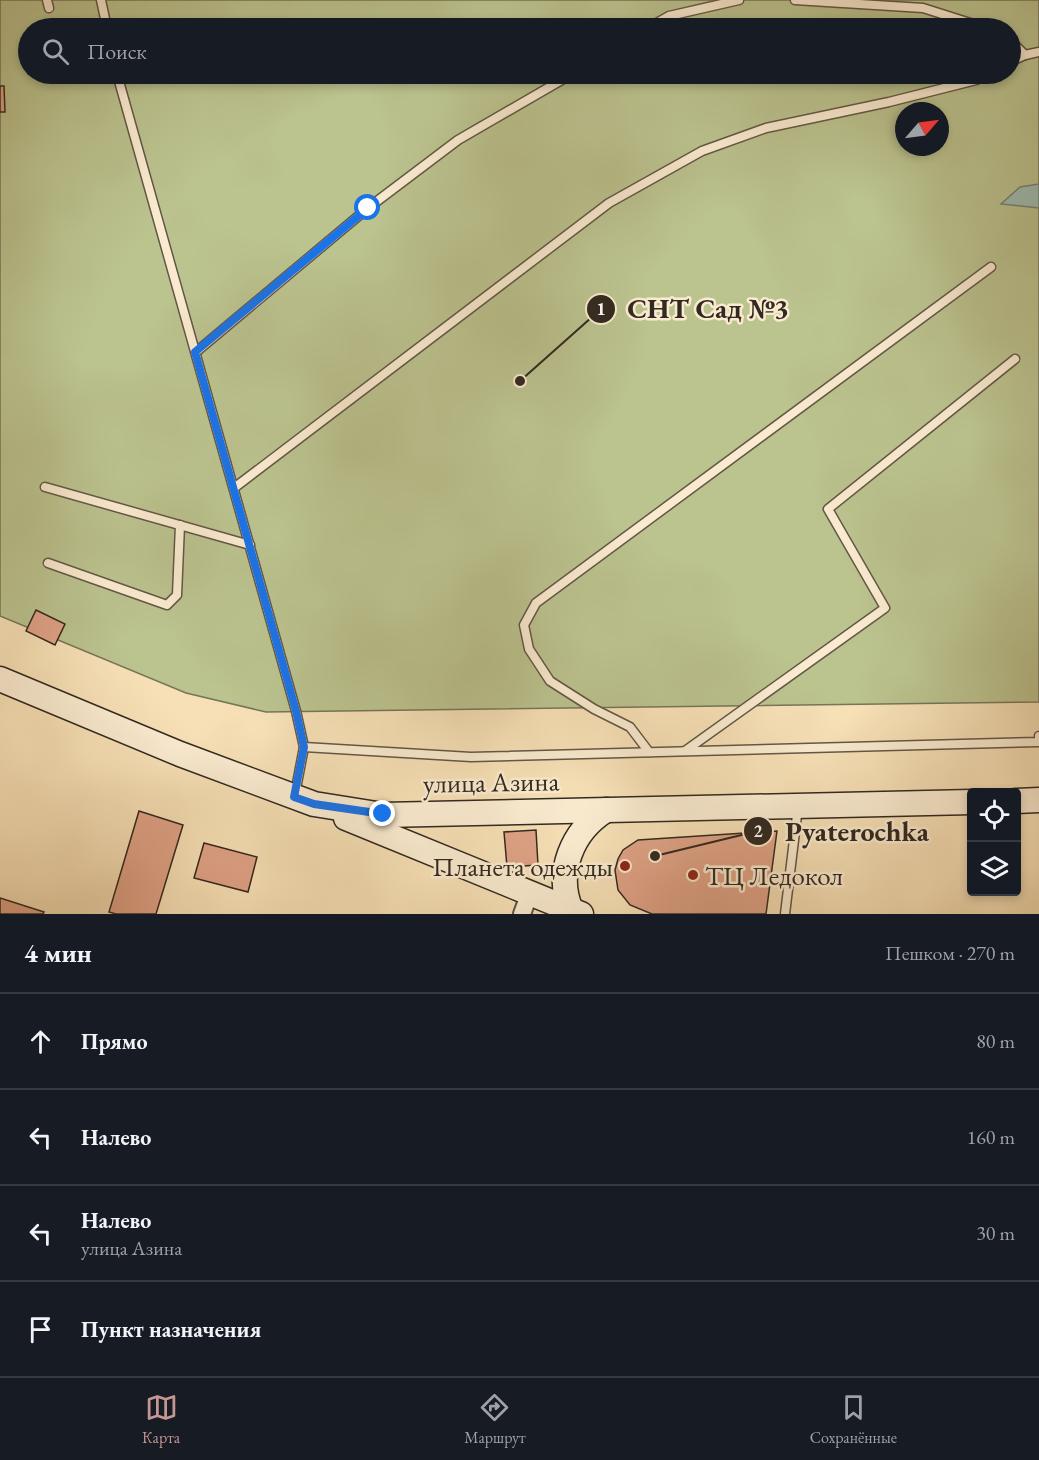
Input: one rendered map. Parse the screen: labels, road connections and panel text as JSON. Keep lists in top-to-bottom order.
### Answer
{
  "streets": {
    "main road": ["улица Азина"]
  },
  "places": [
    "СНТ Сад №3",
    "Pyaterochka",
    "Планета одежды",
    "ТЦ Ледокол"
  ],
  "north": "top right",
  "page": {
    "search": "Поиск",
    "heading": ["4 мин", "Пешком · 270 m"],
    "list": [
      ["Прямо", "80 m"],
      ["Налево", "160 m"],
      ["Налево", "улица Азина", "30 m"],
      "Пункт назначения"
    ],
    "nav": ["Карта", "Маршрут", "Сохранённые"]
  }
}
